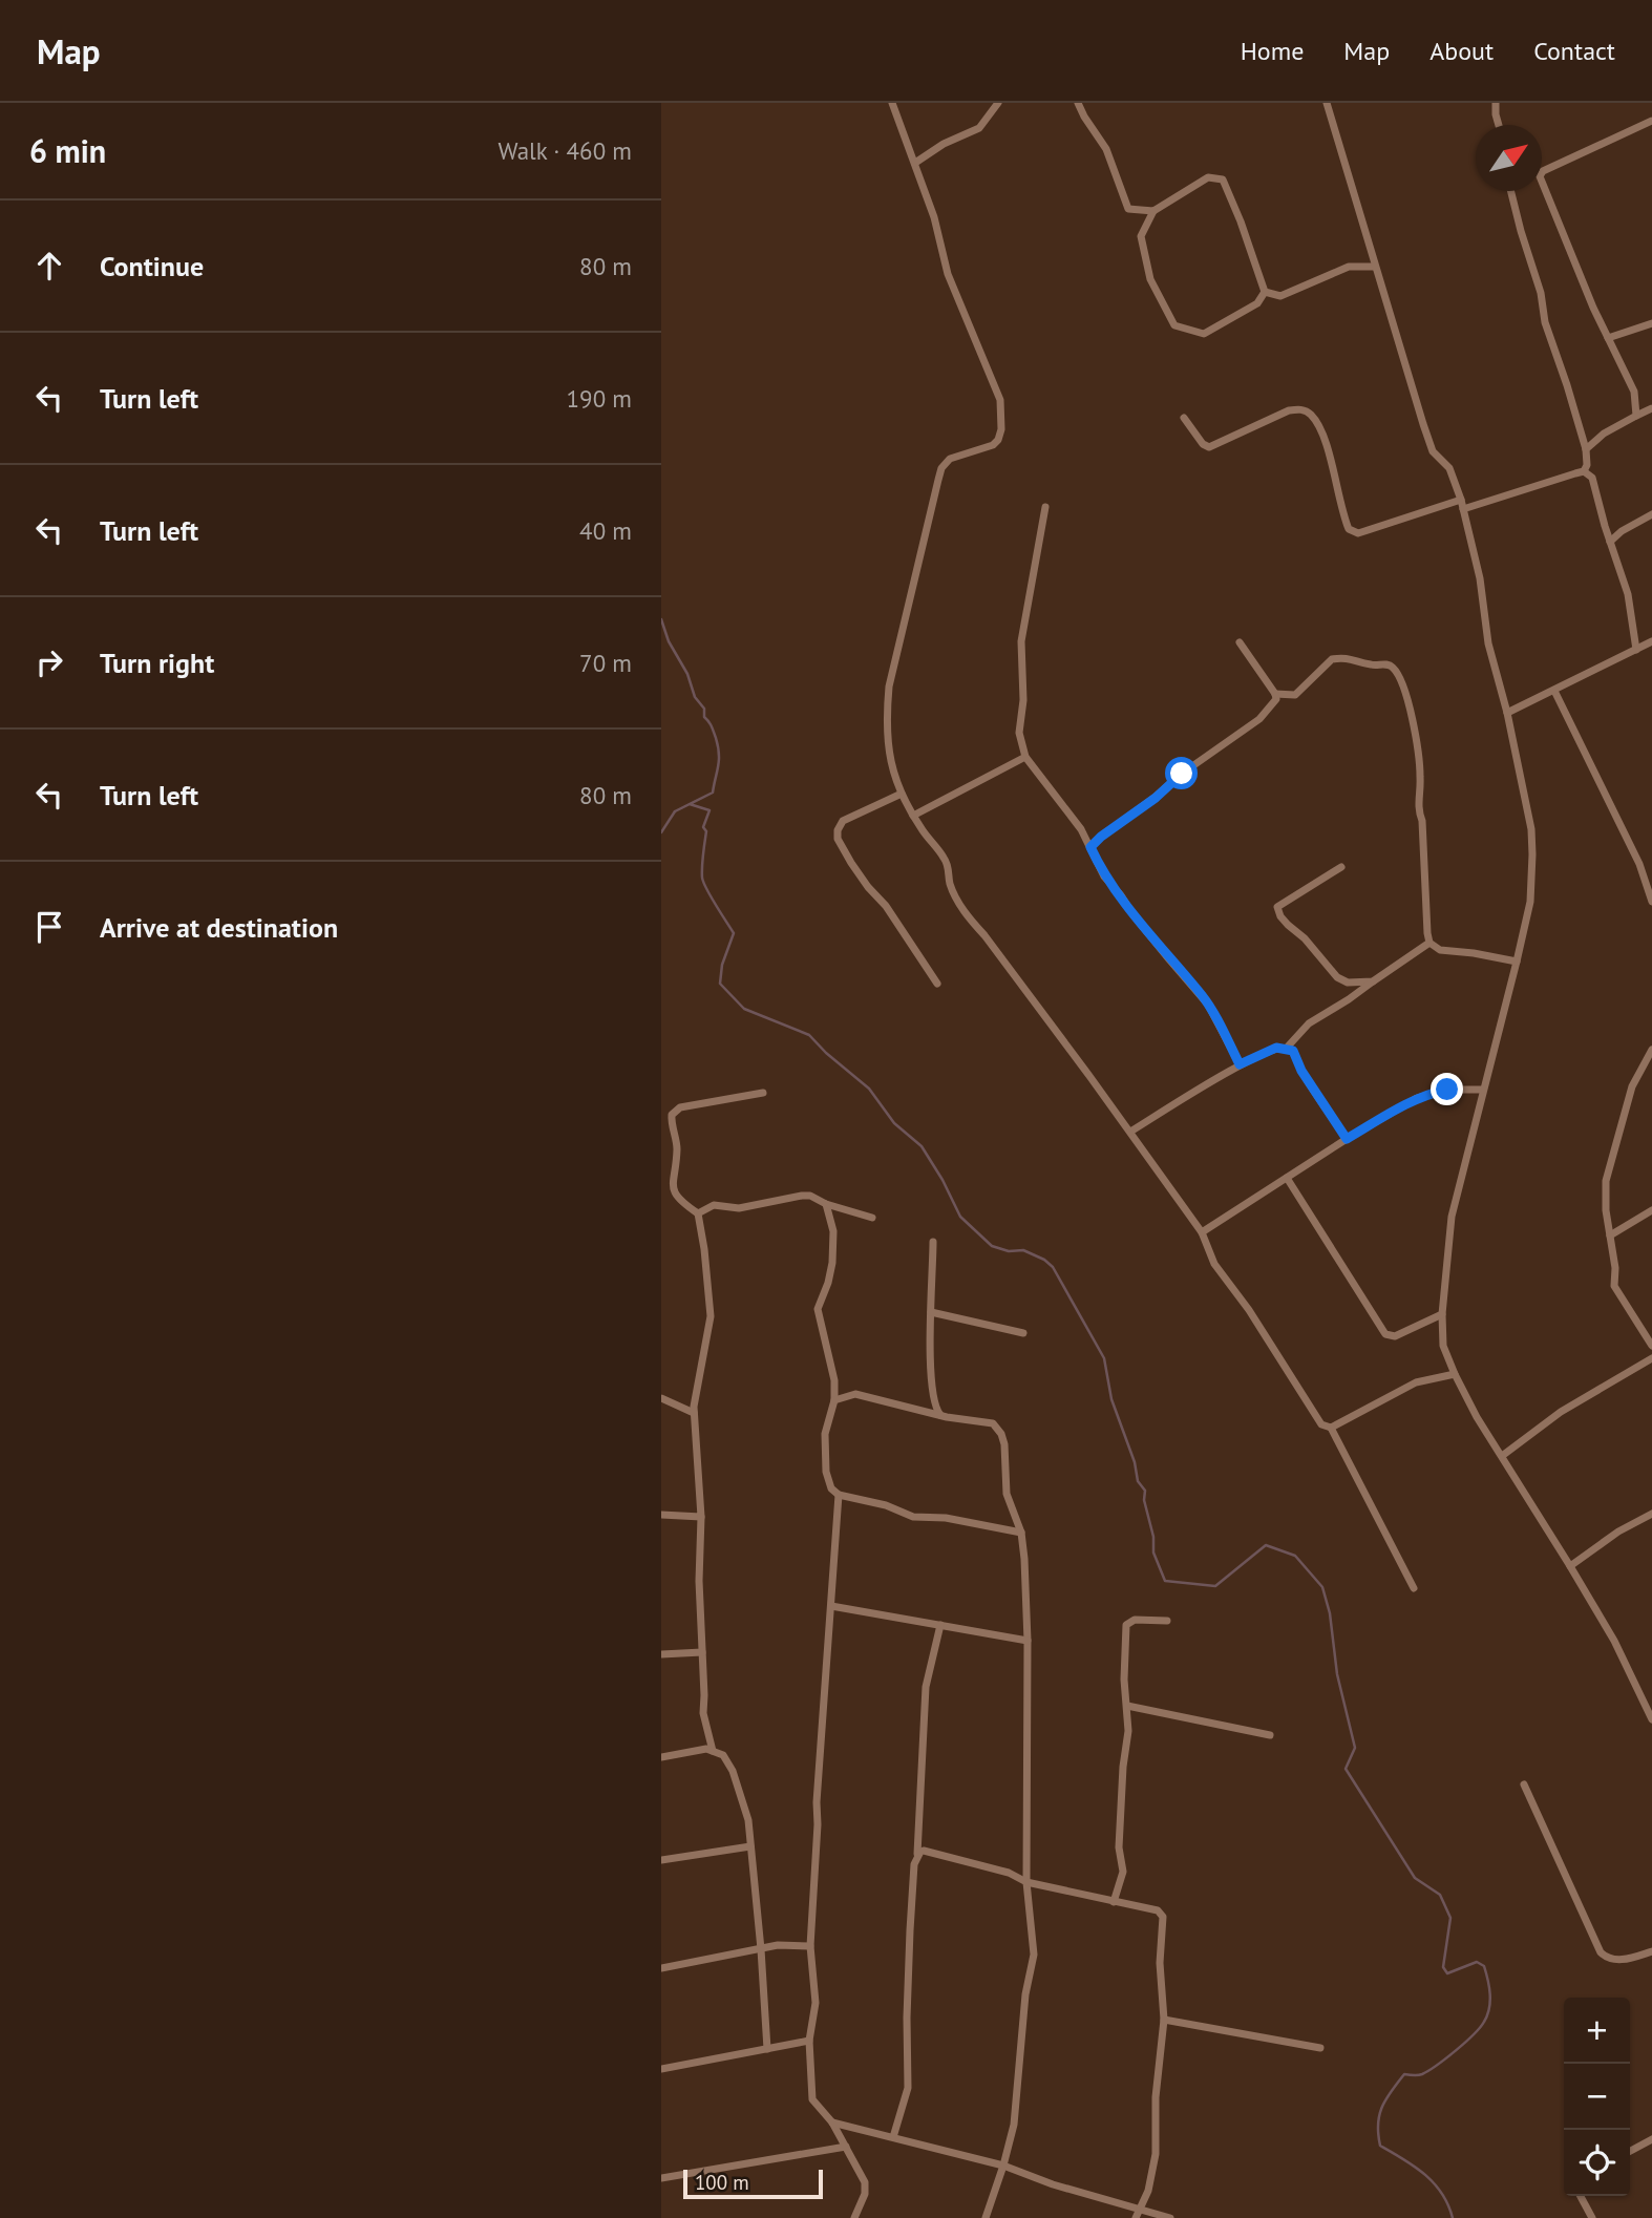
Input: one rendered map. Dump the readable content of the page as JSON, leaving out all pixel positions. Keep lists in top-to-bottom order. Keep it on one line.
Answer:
{"scale_bar":"100 m","north":"top right","page":{"header":"Map","nav":["Home","Map","About","Contact"],"heading":["6 min","Walk · 460 m"],"list":[["Continue","80 m"],["Turn left","190 m"],["Turn left","40 m"],["Turn right","70 m"],["Turn left","80 m"],"Arrive at destination"],"map_buttons":["+","−"],"scale":"100 m"}}
